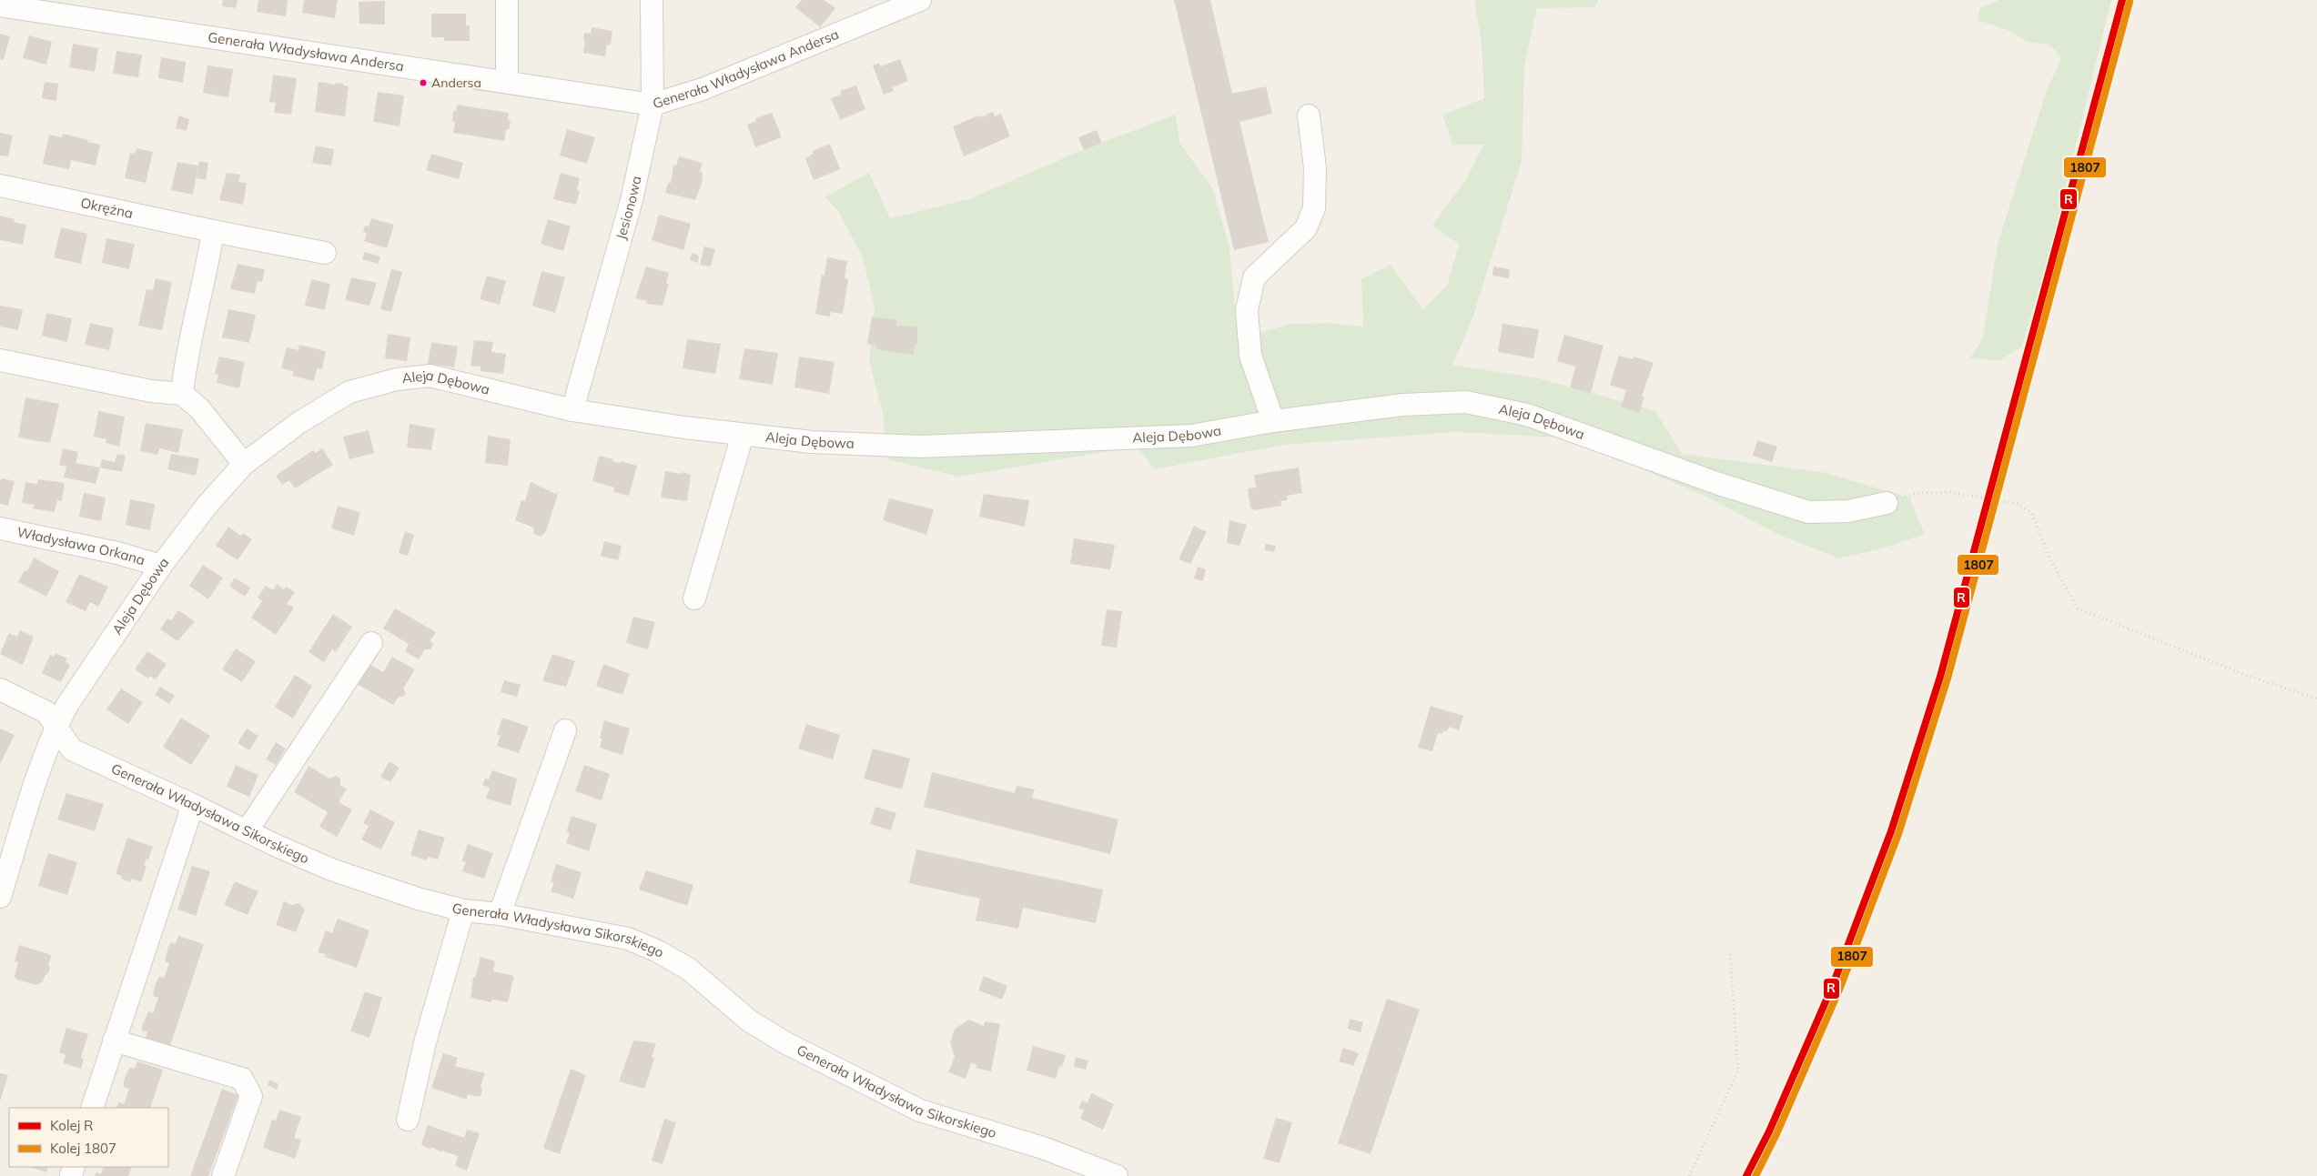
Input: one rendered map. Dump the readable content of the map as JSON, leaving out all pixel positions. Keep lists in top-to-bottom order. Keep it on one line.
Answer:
{"streets":{"street":["Generała Władysława Andersa","Okrężna","Jesionowa","Aleja Dębowa","Władysława Orkana","Generała Władysława Sikorskiego"]},"crossings":[["Generała Władysława Andersa","Jesionowa"],["Jesionowa","Aleja Dębowa"],["Aleja Dębowa","Władysława Orkana"],["Aleja Dębowa","Generała Władysława Sikorskiego"]],"places":["Andersa"],"lines":["rail line R","rail line 1807"],"legend":["Kolej R","Kolej 1807"]}
